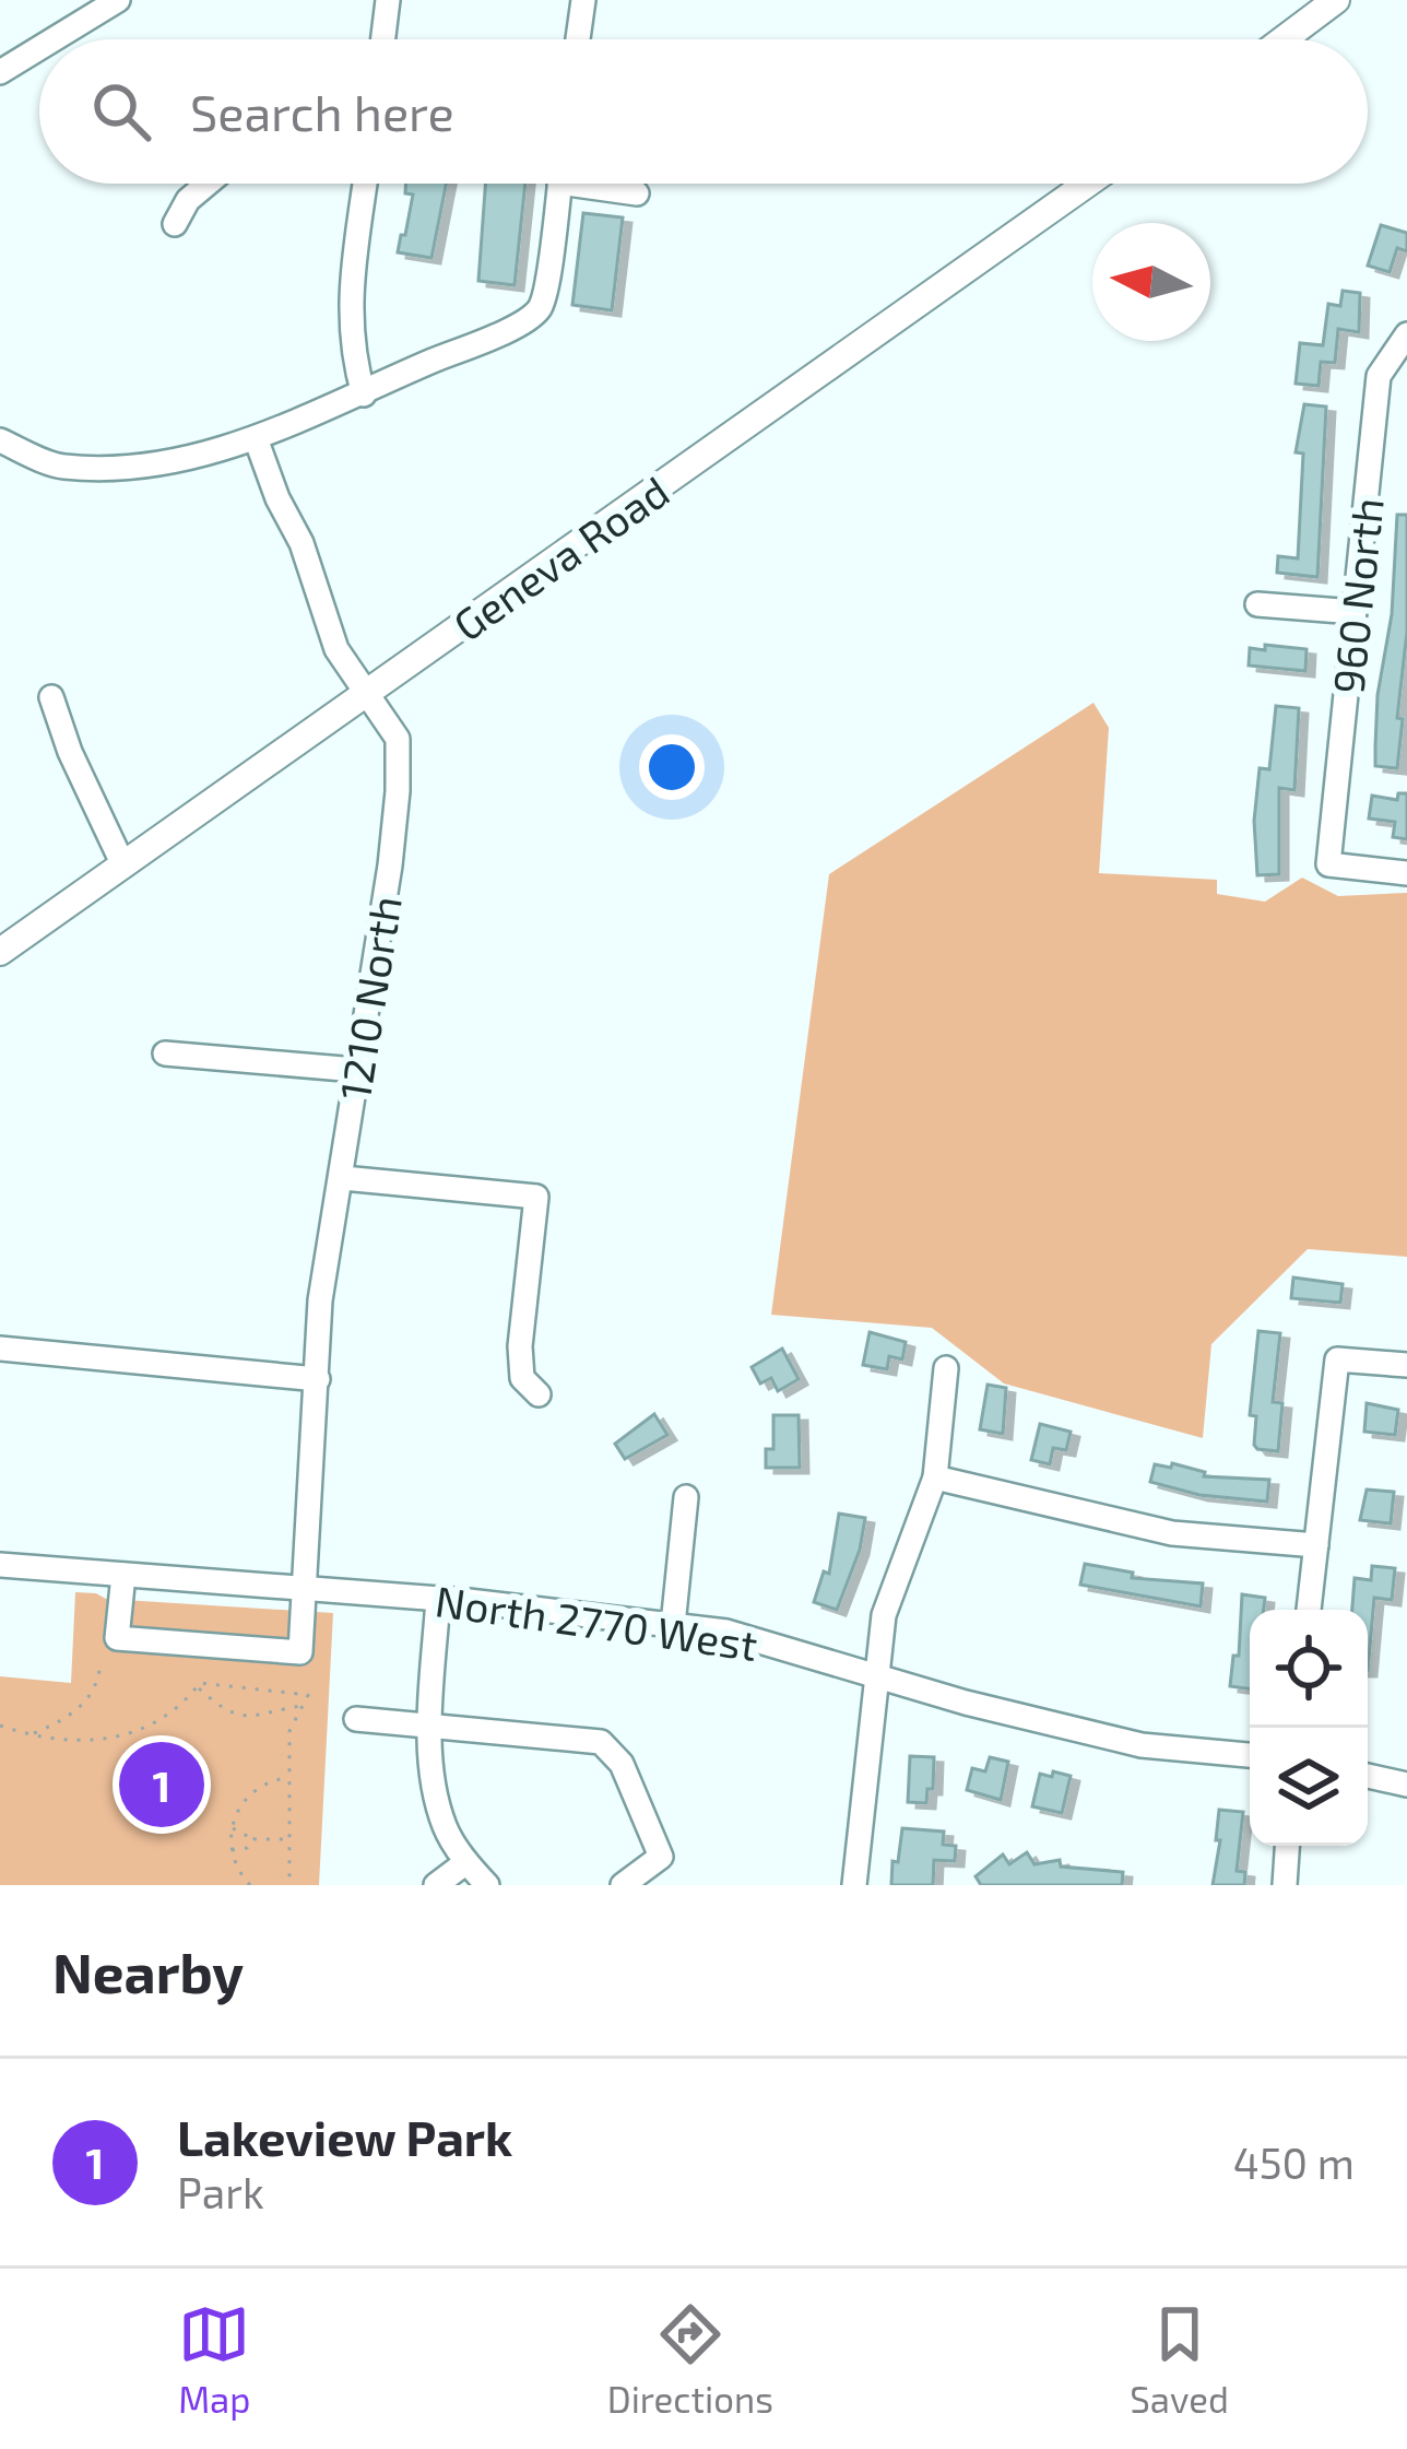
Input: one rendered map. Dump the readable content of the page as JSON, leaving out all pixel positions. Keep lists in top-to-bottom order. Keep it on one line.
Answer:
{"streets":{"main road":["Geneva Road"],"street":["960 North","1210 North","North 2770 West"]},"crossings":[["Geneva Road","1210 North"],["1210 North","North 2770 West"]],"north":"left","page":{"search":"Search here","pins":"1","heading":"Nearby","list":[{"mark":"1","name":"Lakeview Park","note":"Park","value":"450 m"}],"nav":["Map","Directions","Saved"]}}
